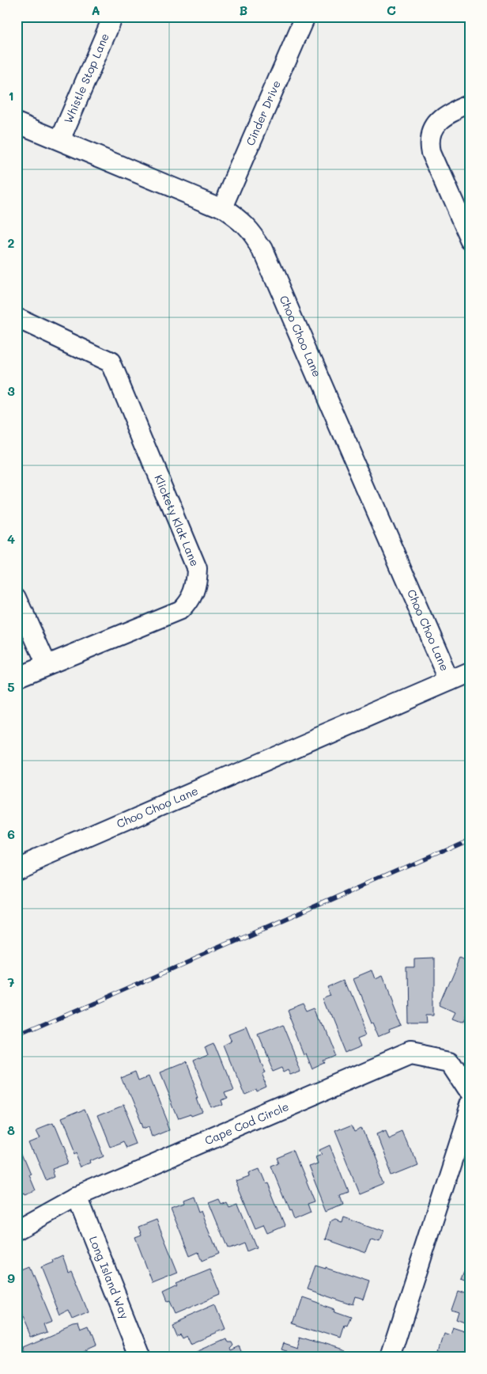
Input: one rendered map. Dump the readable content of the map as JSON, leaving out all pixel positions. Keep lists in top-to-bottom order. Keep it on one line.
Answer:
{"streets":{"street":["Whistle Stop Lane","Cinder Drive","Choo Choo Lane","Klickety Klak Lane","Cape Cod Circle","Long Island Way"]},"crossings":[["Whistle Stop Lane","Choo Choo Lane"],["Cinder Drive","Choo Choo Lane"],["Cape Cod Circle","Long Island Way"]],"grid":{"columns":["A","B","C"],"rows":["1","2","3","4","5","6","7","8","9"]}}
